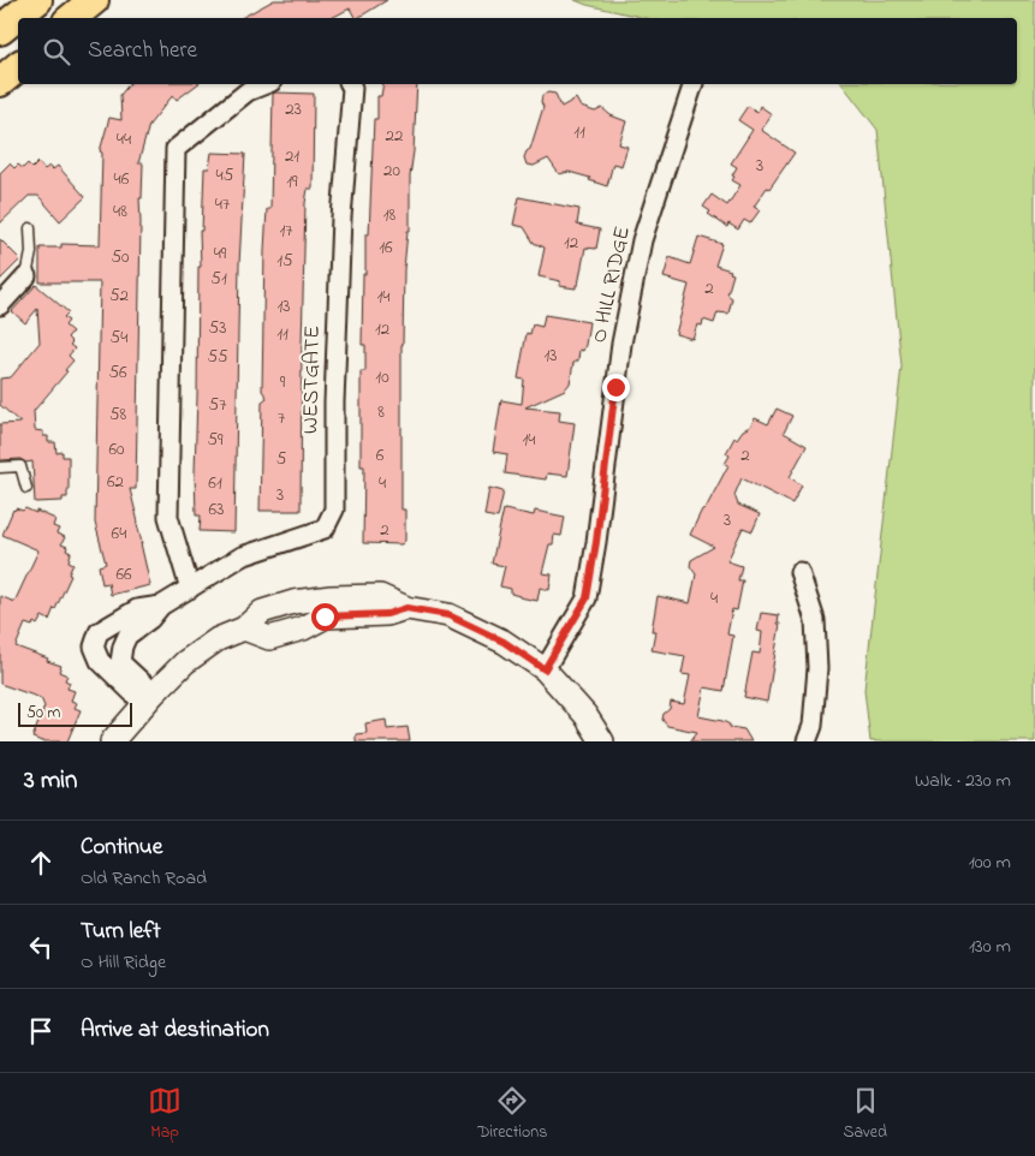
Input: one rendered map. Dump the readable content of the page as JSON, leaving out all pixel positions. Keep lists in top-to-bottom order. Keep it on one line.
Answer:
{"streets":{"street":["O HILL RIDGE","WESTGATE"]},"house_numbers":["23","11","22","44","21","3","20","45","46","19","47","48","18","17","12","16","49","50","15","51","2","52","14","13","53","12","11","54","13","55","56","10","9","57","8","58","7","59","14","60","6","2","5","62","61","4","3","63","3","2","64","66","4"],"scale_bar":"50 m","page":{"search":"Search here","scale":"50 m","heading":["3 min","Walk · 230 m"],"list":[["Continue","Old Ranch Road","100 m"],["Turn left","O Hill Ridge","130 m"],"Arrive at destination"],"nav":["Map","Directions","Saved"]}}
